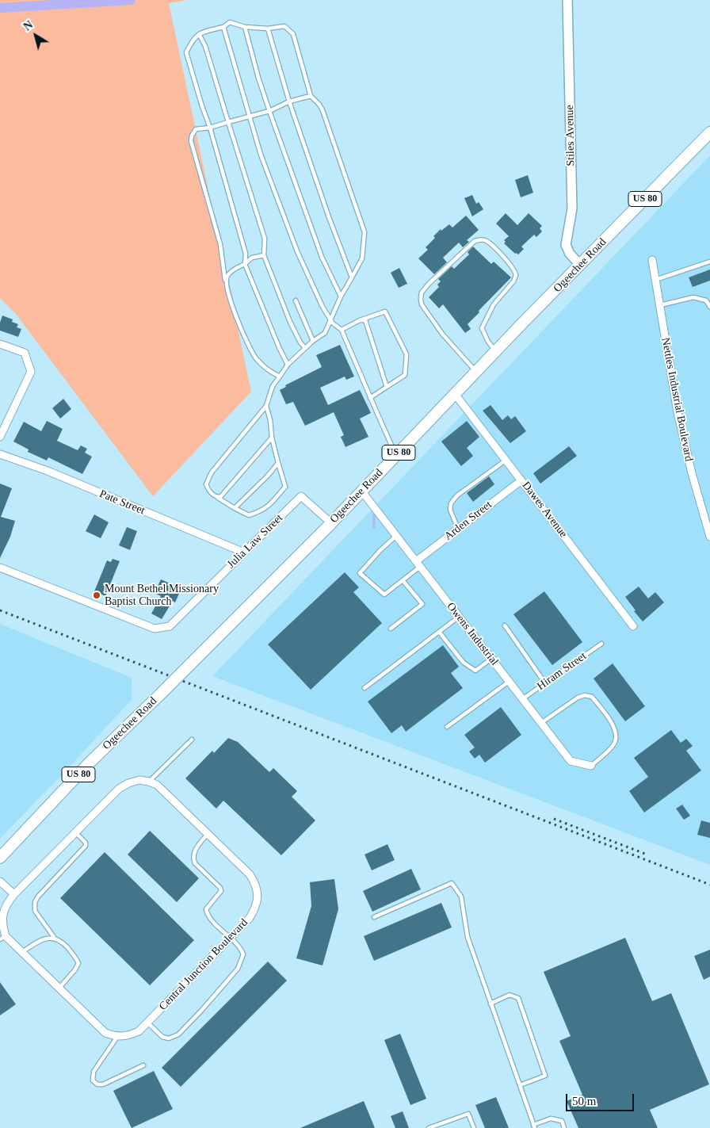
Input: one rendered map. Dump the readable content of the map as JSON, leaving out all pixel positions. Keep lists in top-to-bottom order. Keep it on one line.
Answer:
{"streets":{"main road":["US 80","Ogeechee Road"],"street":["Stiles Avenue","Nettles Industrial Boulevard","Pate Street","Dawes Avenue","Arden Street","Julia Law Street","Owens Industrial","Central Junction Boulevard"],"lane":["Hiram Street"]},"crossings":[["Stiles Avenue","Ogeechee Road"],["Ogeechee Road","Dawes Avenue"],["Ogeechee Road","Julia Law Street"],["Ogeechee Road","Owens Industrial"],["Pate Street","Julia Law Street"],["Dawes Avenue","Arden Street"],["Arden Street","Owens Industrial"],["Owens Industrial","Hiram Street"]],"places":["Mount Bethel Missionary Baptist Church"],"scale_bar":"50 m","north":"top left"}
